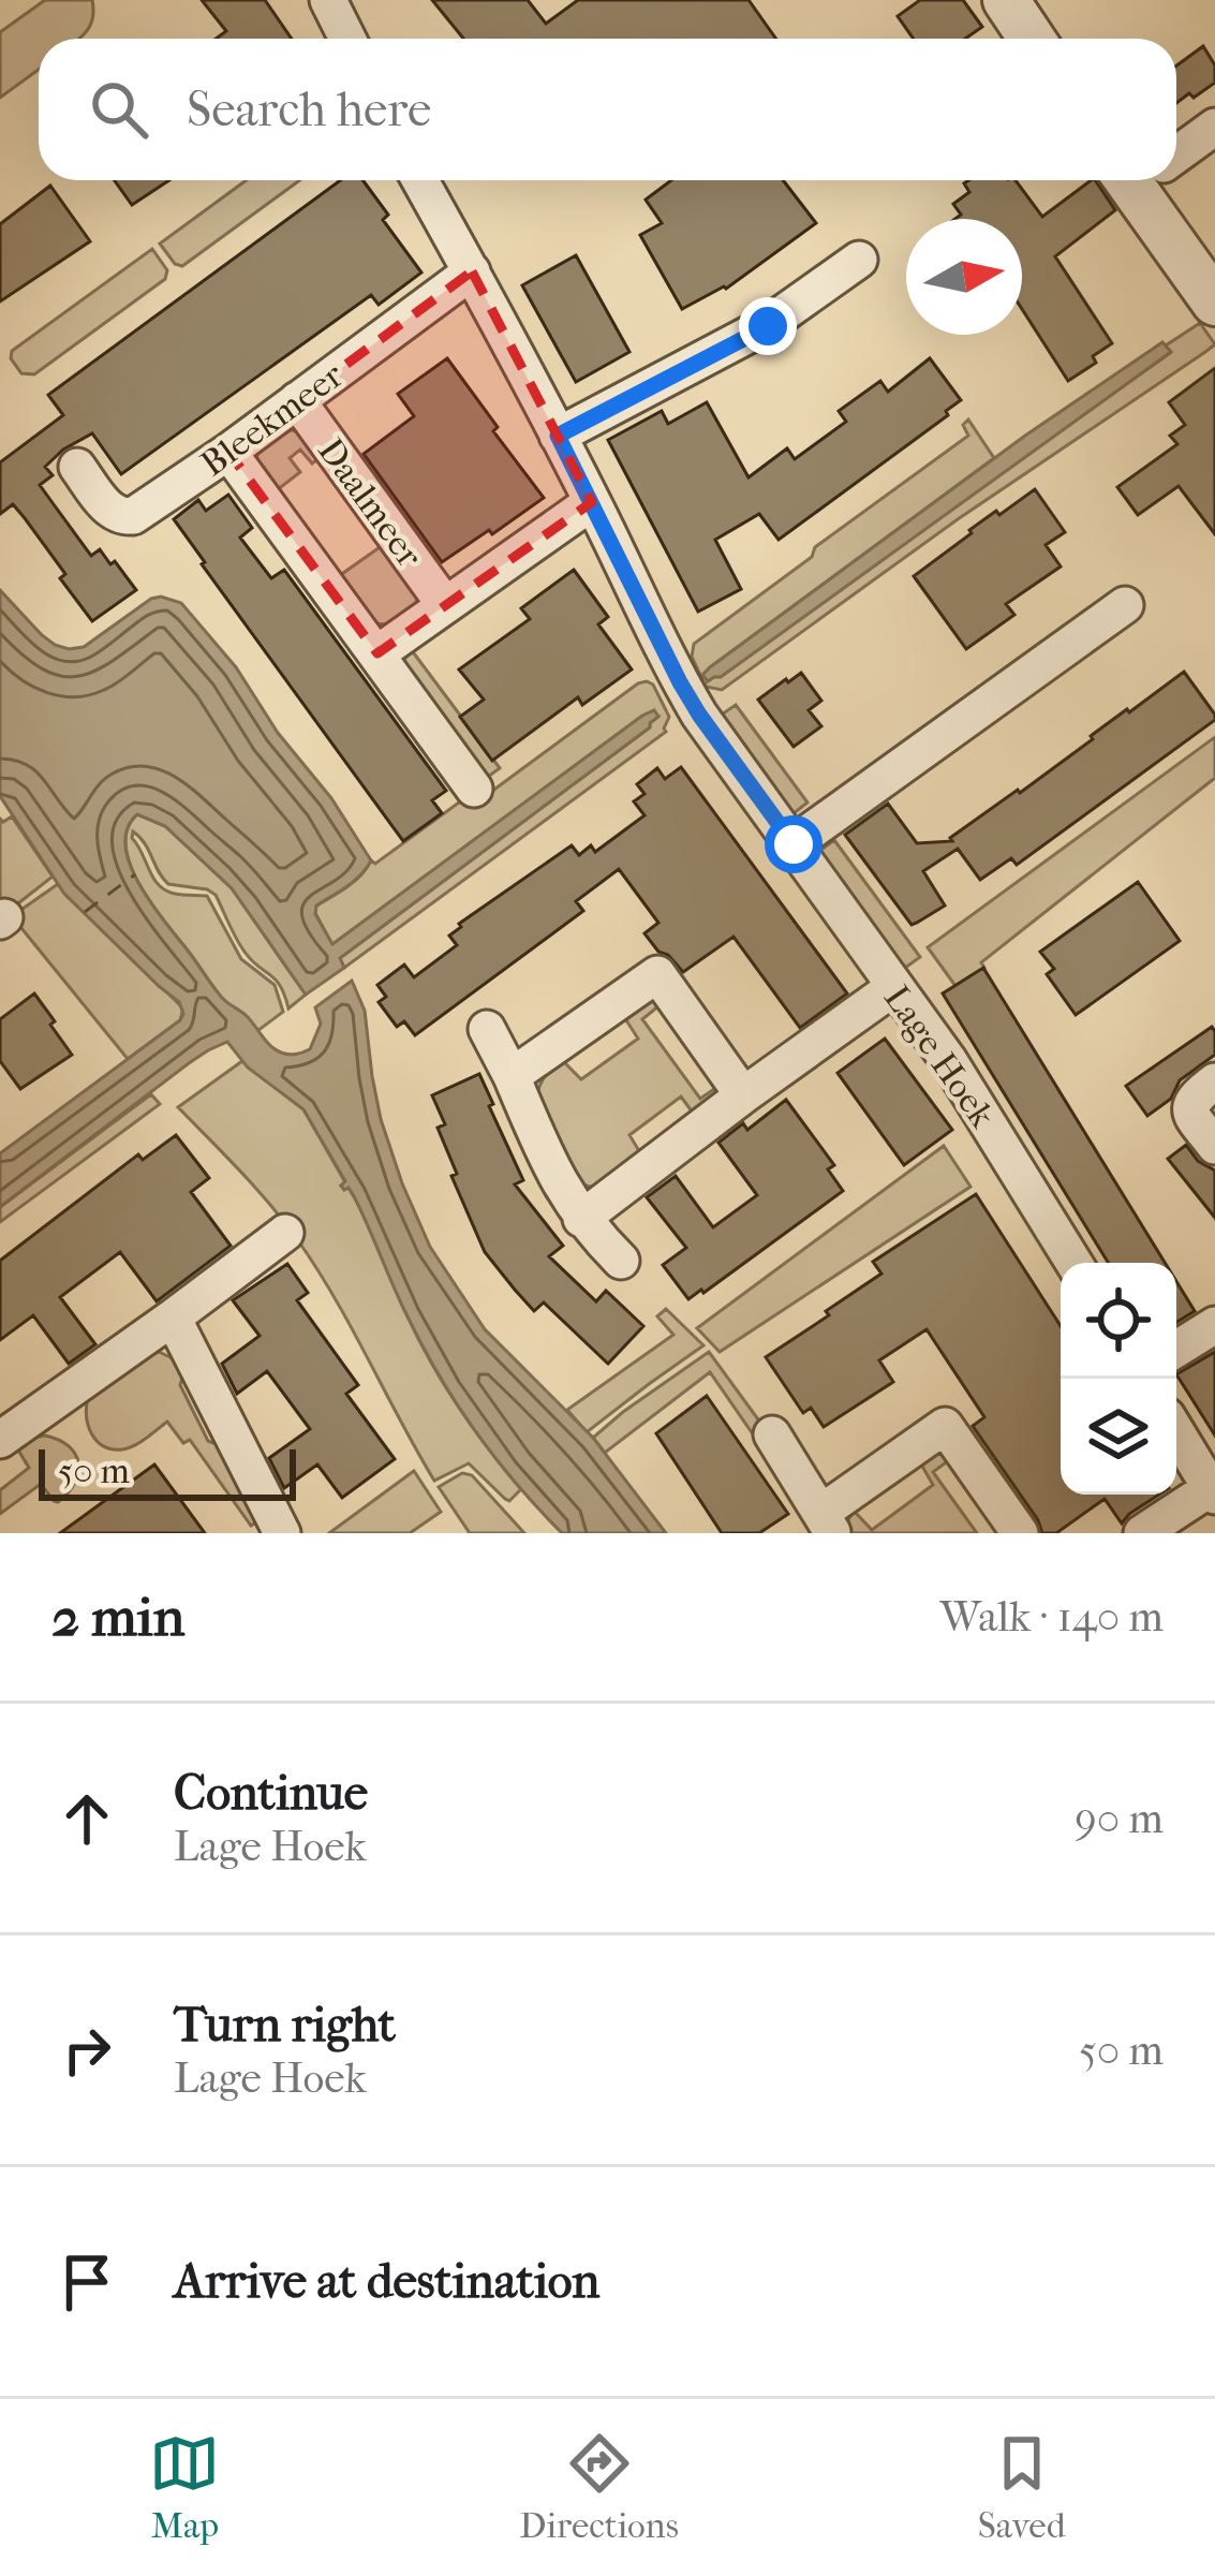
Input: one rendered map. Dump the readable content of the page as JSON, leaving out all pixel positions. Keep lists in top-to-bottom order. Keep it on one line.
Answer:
{"streets":{"street":["Bleekmeer","Daalmeer","Lage Hoek"]},"crossings":[["Bleekmeer","Daalmeer"],["Bleekmeer","Lage Hoek"],["Daalmeer","Lage Hoek"]],"scale_bar":"50 m","north":"right","page":{"search":"Search here","scale":"50 m","heading":["2 min","Walk · 140 m"],"list":[["Continue","Lage Hoek","90 m"],["Turn right","Lage Hoek","50 m"],"Arrive at destination"],"nav":["Map","Directions","Saved"]}}
